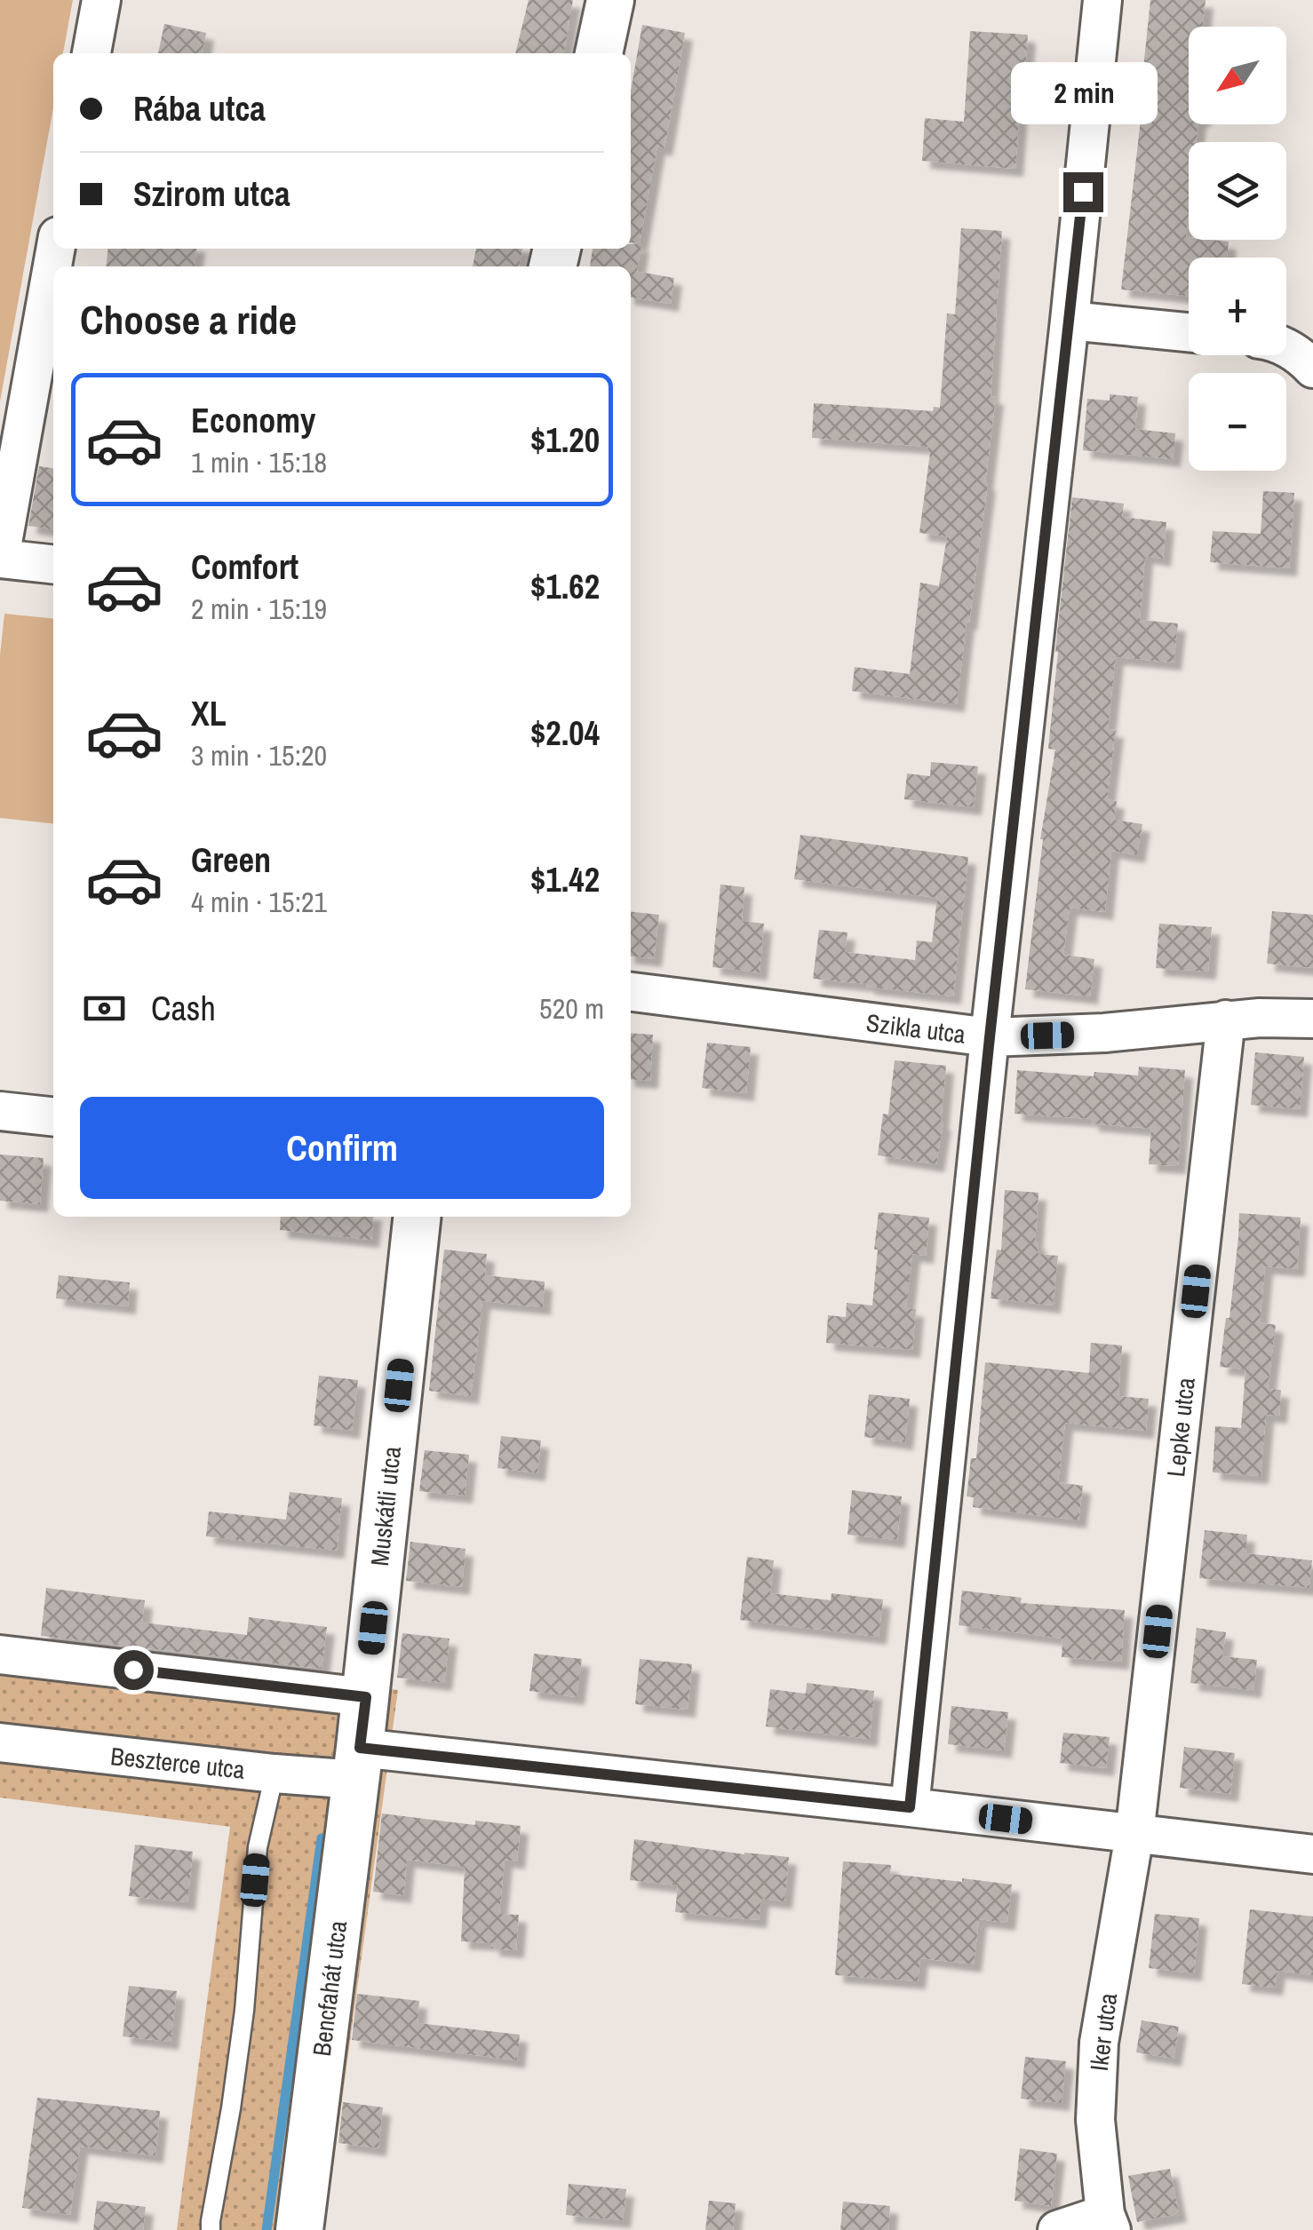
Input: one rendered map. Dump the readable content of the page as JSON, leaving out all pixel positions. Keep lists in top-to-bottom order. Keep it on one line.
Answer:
{"streets":{"street":["Szikla utca","Lepke utca","Muskátli utca","Beszterce utca","Bencfahát utca","Iker utca"]},"crossings":[["Szikla utca","Lepke utca"],["Lepke utca","Beszterce utca"],["Lepke utca","Iker utca"],["Muskátli utca","Beszterce utca"],["Muskátli utca","Bencfahát utca"],["Beszterce utca","Bencfahát utca"],["Beszterce utca","Iker utca"]],"north":"bottom left","page":{"map_buttons":["+","−"],"banner":["Rába utca","Szirom utca"],"bubble":"2 min","heading":"Choose a ride","list":[{"name":"Economy","note":"1 min · 15:18","value":"$1.20"},{"name":"Comfort","note":"2 min · 15:19","value":"$1.62"},{"name":"XL","note":"3 min · 15:20","value":"$2.04"},{"name":"Green","note":"4 min · 15:21","value":"$1.42"}],"pay":["Cash","520 m"],"buttons":"Confirm"}}
